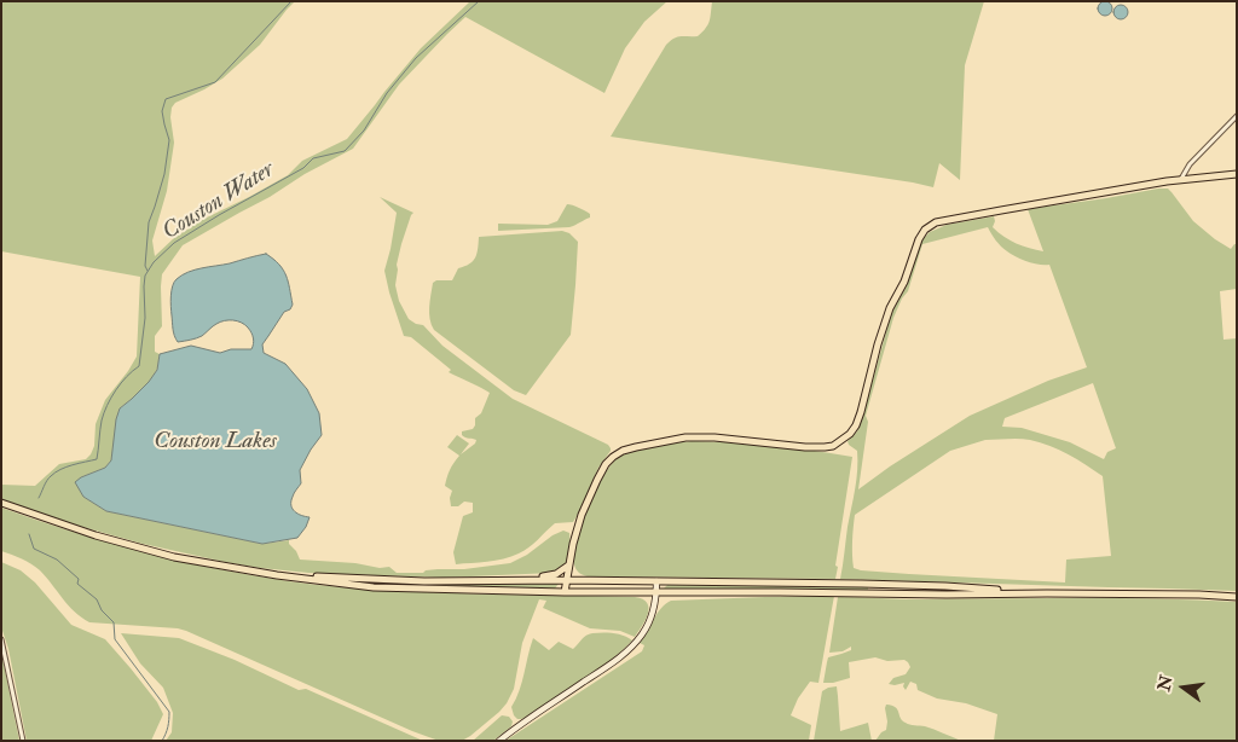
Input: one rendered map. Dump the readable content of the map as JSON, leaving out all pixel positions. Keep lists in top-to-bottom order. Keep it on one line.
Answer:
{"water":["Couston Water","Couston Lakes"],"north":"left"}
